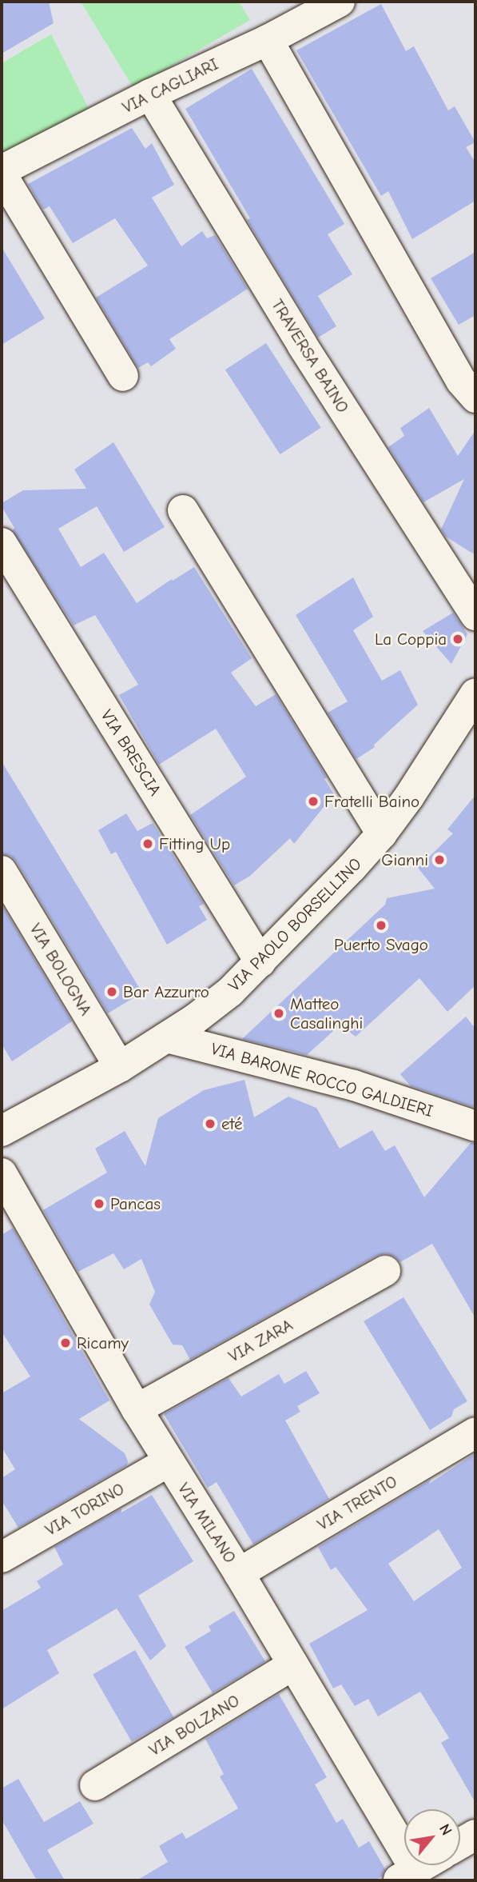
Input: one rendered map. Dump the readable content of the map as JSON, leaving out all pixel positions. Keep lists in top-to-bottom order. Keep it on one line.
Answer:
{"streets":{"street":["VIA CAGLIARI","TRAVERSA BAINO","VIA BRESCIA","VIA PAOLO BORSELLINO","VIA BOLOGNA","VIA BARONE ROCCO GALDIERI","VIA ZARA","VIA TRENTO","VIA TORINO","VIA MILANO","VIA BOLZANO"]},"crossings":[["VIA CAGLIARI","TRAVERSA BAINO"],["VIA BRESCIA","VIA PAOLO BORSELLINO"],["VIA PAOLO BORSELLINO","VIA BOLOGNA"],["VIA PAOLO BORSELLINO","VIA BARONE ROCCO GALDIERI"],["VIA ZARA","VIA MILANO"],["VIA TRENTO","VIA MILANO"],["VIA TORINO","VIA MILANO"],["VIA MILANO","VIA BOLZANO"]],"places":["La Coppia","Fratelli Baino","Fitting Up","Gianni","Puerto Svago","Bar Azzurro","Matteo Casalinghi","eté","Pancas","Ricamy"],"north":"top right"}
